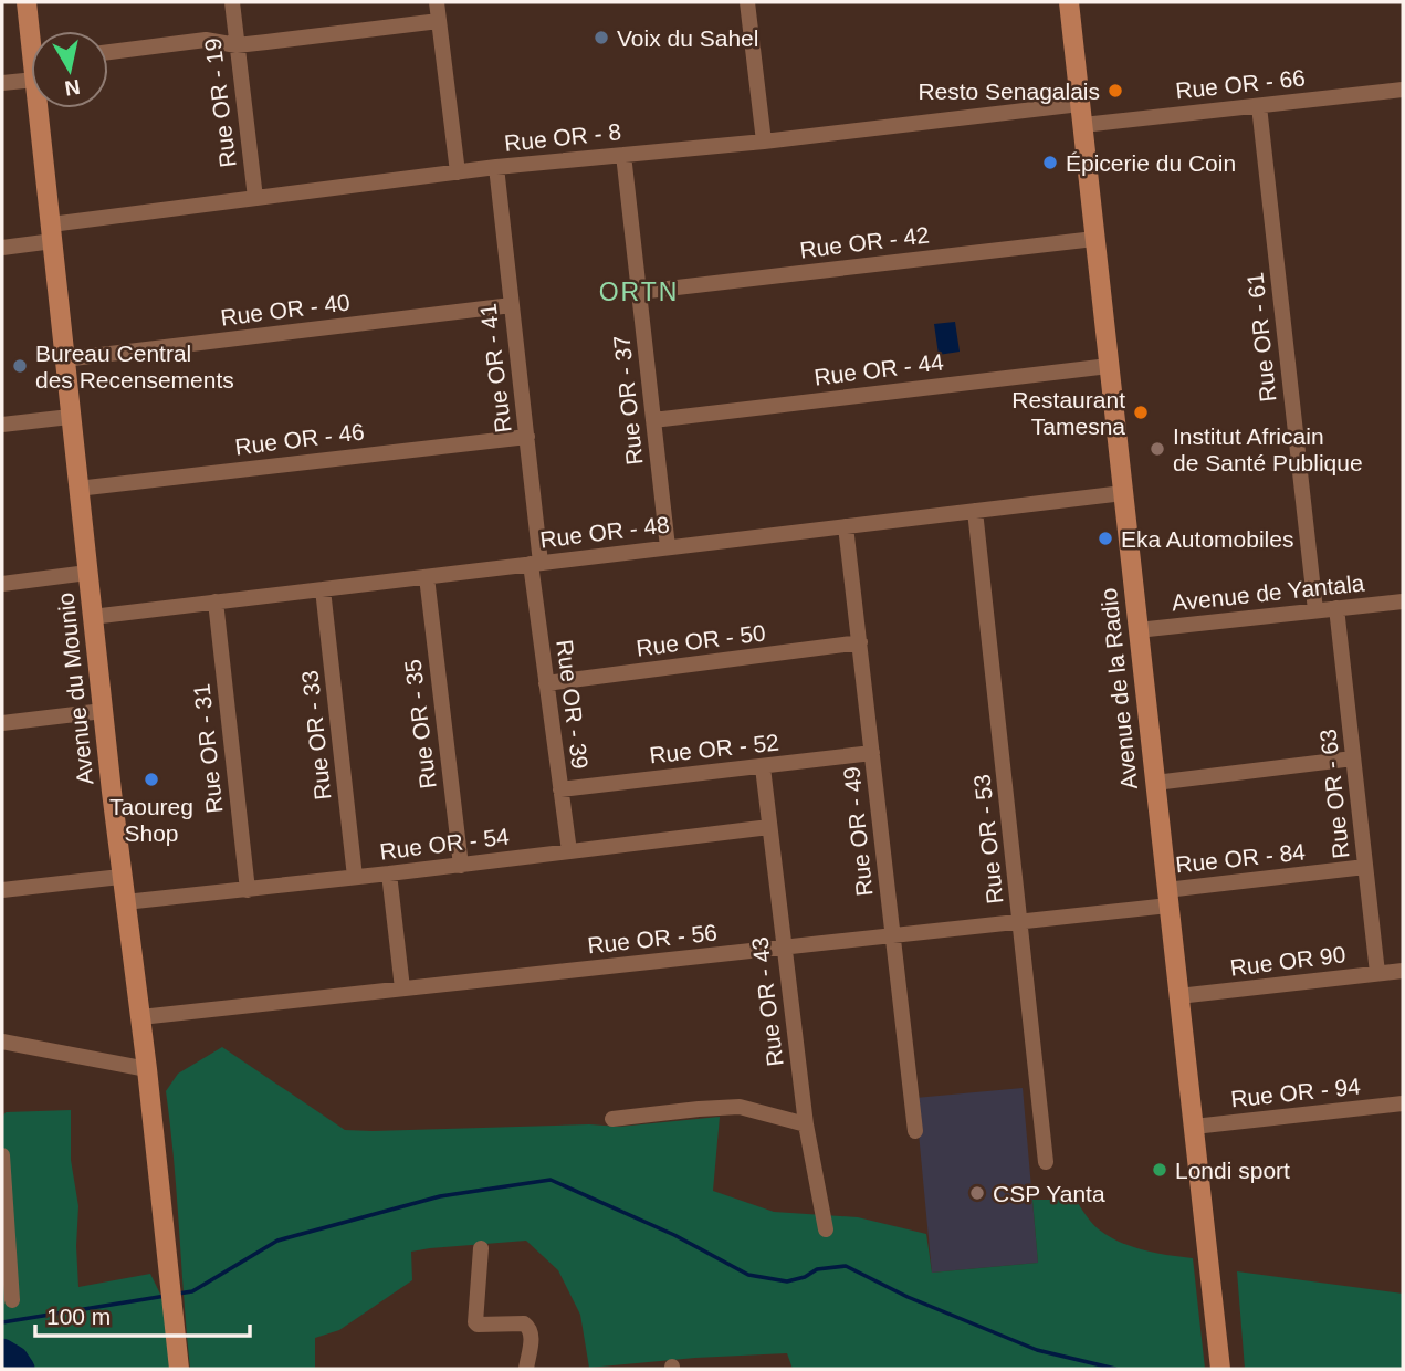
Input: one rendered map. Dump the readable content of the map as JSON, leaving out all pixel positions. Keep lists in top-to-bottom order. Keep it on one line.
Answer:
{"streets":{"street":["Rue OR - 66","Rue OR - 19","Rue OR - 8","Rue OR - 42","Rue OR - 40","Rue OR - 61","Rue OR - 41","Rue OR - 44","Rue OR - 37","Rue OR - 46","Rue OR - 48","Avenue de Yantala","Rue OR - 50","Avenue du Mounio","Avenue de la Radio","Rue OR - 39","Rue OR - 35","Rue OR - 33","Rue OR - 31","Rue OR - 52","Rue OR - 63","Rue OR - 49","Rue OR - 53","Rue OR - 54","Rue OR - 84","Rue OR - 56","Rue OR 90","Rue OR - 43","Rue OR - 94"]},"crossings":[["Rue OR - 66","Rue OR - 61"],["Rue OR - 66","Avenue de la Radio"],["Rue OR - 19","Rue OR - 8"],["Rue OR - 8","Rue OR - 41"],["Rue OR - 8","Rue OR - 37"],["Rue OR - 8","Avenue du Mounio"],["Rue OR - 8","Avenue de la Radio"],["Rue OR - 42","Rue OR - 37"],["Rue OR - 42","Avenue de la Radio"],["Rue OR - 40","Rue OR - 41"],["Rue OR - 40","Avenue du Mounio"],["Rue OR - 61","Avenue de Yantala"],["Rue OR - 41","Rue OR - 46"],["Rue OR - 41","Rue OR - 48"],["Rue OR - 41","Rue OR - 39"],["Rue OR - 44","Rue OR - 37"],["Rue OR - 44","Avenue de la Radio"],["Rue OR - 37","Rue OR - 48"],["Rue OR - 46","Avenue du Mounio"],["Rue OR - 48","Avenue du Mounio"],["Rue OR - 48","Avenue de la Radio"],["Rue OR - 48","Rue OR - 39"],["Rue OR - 48","Rue OR - 35"],["Rue OR - 48","Rue OR - 33"],["Rue OR - 48","Rue OR - 31"],["Rue OR - 48","Rue OR - 49"],["Rue OR - 48","Rue OR - 53"],["Avenue de Yantala","Avenue de la Radio"],["Avenue de Yantala","Rue OR - 63"],["Rue OR - 50","Rue OR - 39"],["Rue OR - 50","Rue OR - 49"],["Avenue du Mounio","Rue OR - 54"],["Avenue du Mounio","Rue OR - 56"],["Avenue de la Radio","Rue OR - 84"],["Avenue de la Radio","Rue OR - 56"],["Avenue de la Radio","Rue OR 90"],["Avenue de la Radio","Rue OR - 94"],["Rue OR - 39","Rue OR - 52"],["Rue OR - 39","Rue OR - 54"],["Rue OR - 35","Rue OR - 54"],["Rue OR - 33","Rue OR - 54"],["Rue OR - 31","Rue OR - 54"],["Rue OR - 52","Rue OR - 49"],["Rue OR - 52","Rue OR - 43"],["Rue OR - 63","Rue OR - 84"],["Rue OR - 63","Rue OR 90"],["Rue OR - 49","Rue OR - 56"],["Rue OR - 53","Rue OR - 56"],["Rue OR - 54","Rue OR - 43"],["Rue OR - 84","Rue OR - 56"],["Rue OR - 56","Rue OR - 43"]],"districts":["ORTN"],"places":["Voix du Sahel","Resto Senagalais","Épicerie du Coin","Bureau Central des Recensements","Restaurant Tamesna","Institut Africain de Santé Publique","Eka Automobiles","Taoureg Shop","Londi sport","CSP Yanta"],"scale_bar":"100 m","north":"bottom"}
